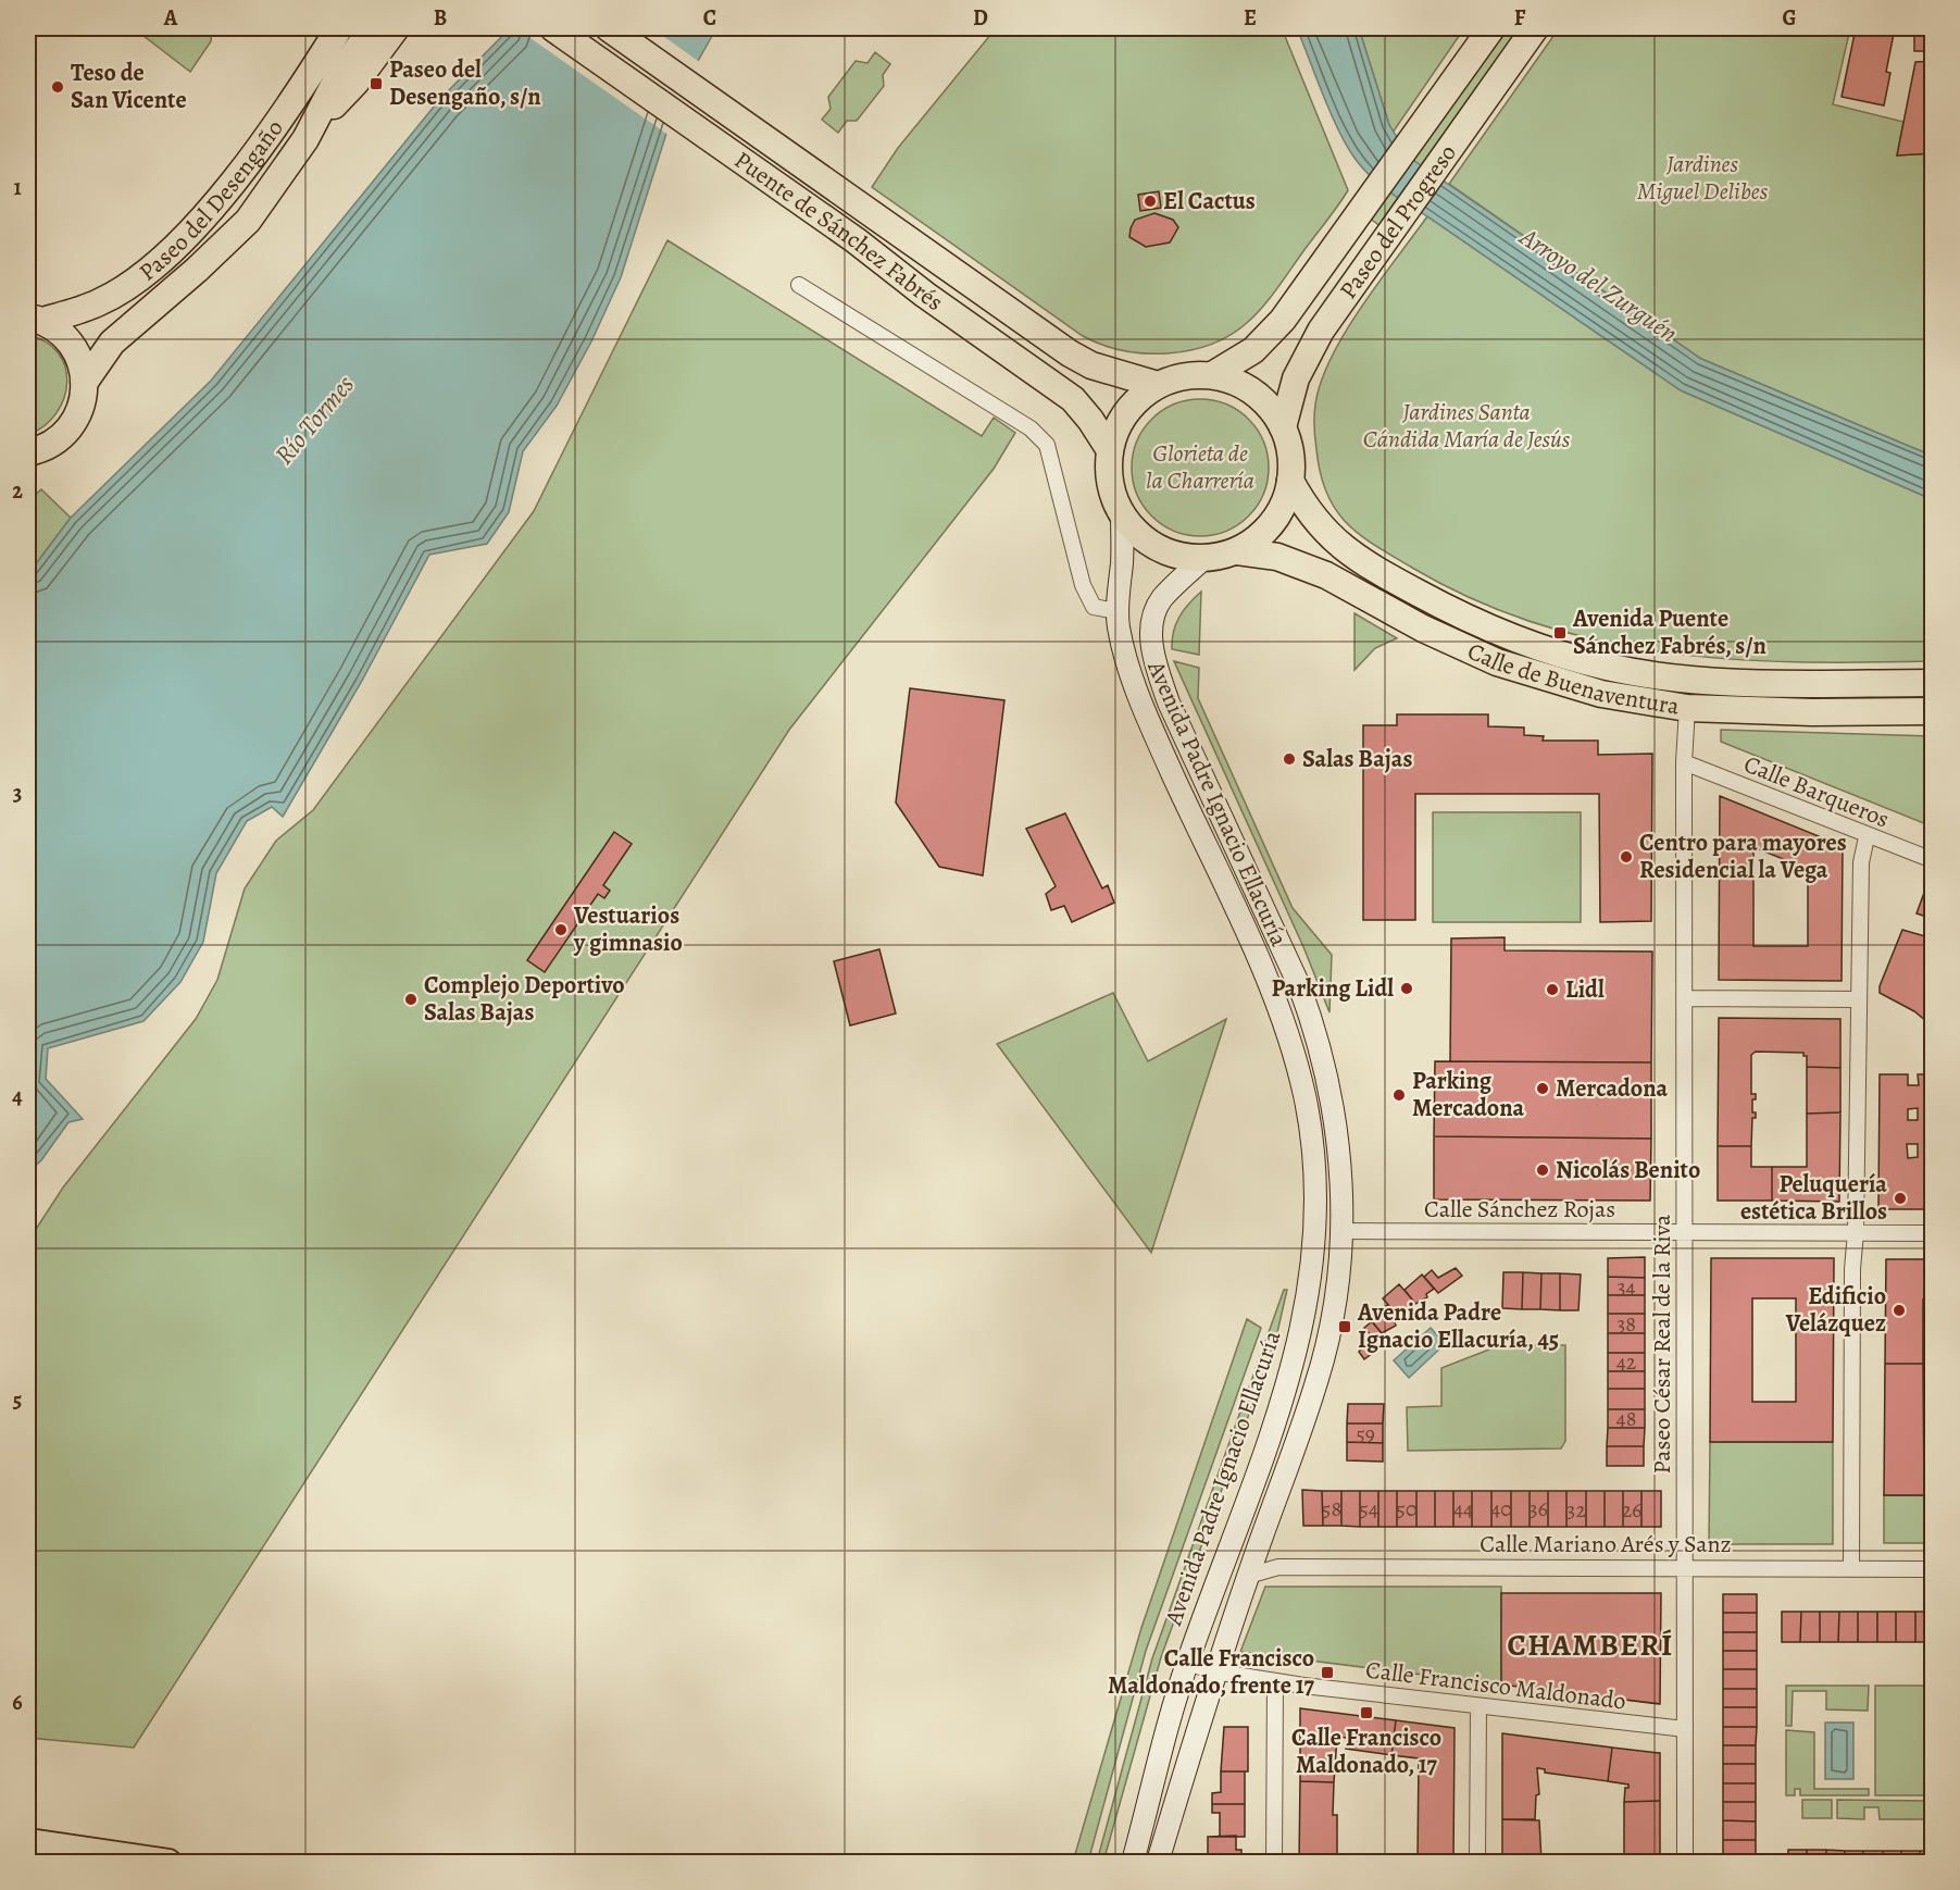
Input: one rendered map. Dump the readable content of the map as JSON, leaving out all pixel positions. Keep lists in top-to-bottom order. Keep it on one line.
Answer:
{"streets":{"highway":["Paseo del Desengaño","Paseo del Progreso","Puente de Sánchez Fabrés","Calle de Buenaventura"],"main road":["Avenida Padre Ignacio Ellacuría"],"street":["Calle Barqueros","Calle Sánchez Rojas","Paseo César Real de la Riva","Calle Mariano Arés y Sanz","Calle Francisco Maldonado"]},"crossings":[["Paseo del Progreso","Puente de Sánchez Fabrés"],["Paseo del Progreso","Calle de Buenaventura"],["Paseo del Progreso","Avenida Padre Ignacio Ellacuría"],["Puente de Sánchez Fabrés","Calle de Buenaventura"],["Puente de Sánchez Fabrés","Avenida Padre Ignacio Ellacuría"],["Calle de Buenaventura","Avenida Padre Ignacio Ellacuría"],["Calle de Buenaventura","Paseo César Real de la Riva"],["Calle Barqueros","Paseo César Real de la Riva"],["Avenida Padre Ignacio Ellacuría","Calle Sánchez Rojas"],["Avenida Padre Ignacio Ellacuría","Calle Mariano Arés y Sanz"],["Avenida Padre Ignacio Ellacuría","Calle Francisco Maldonado"],["Calle Sánchez Rojas","Paseo César Real de la Riva"],["Paseo César Real de la Riva","Calle Mariano Arés y Sanz"],["Paseo César Real de la Riva","Calle Francisco Maldonado"]],"districts":["CHAMBERÍ"],"water":["Arroyo del Zurguén","Río Tormes"],"parks":["Jardines Miguel Delibes","Jardines Santa Cándida María de Jesús","Glorieta de la Charrería"],"places":{"transit":["Paseo del Desengaño, s/n","Avenida Puente Sánchez Fabrés, s/n","Avenida Padre Ignacio Ellacuría, 45","Calle Francisco Maldonado, frente 17","Calle Francisco Maldonado, 17"],"other":["Teso de San Vicente","El Cactus","Salas Bajas","Centro para mayores Residencial la Vega","Vestuarios y gimnasio","Parking Lidl","Lidl","Complejo Deportivo Salas Bajas","Mercadona","Parking Mercadona","Nicolás Benito","Peluquería estética Brillos","Edificio Velázquez"]},"house_numbers":["34","38","42","48","59","58","54","50","44","40","36","32","26"],"grid":{"columns":["A","B","C","D","E","F","G"],"rows":["1","2","3","4","5","6"]}}
